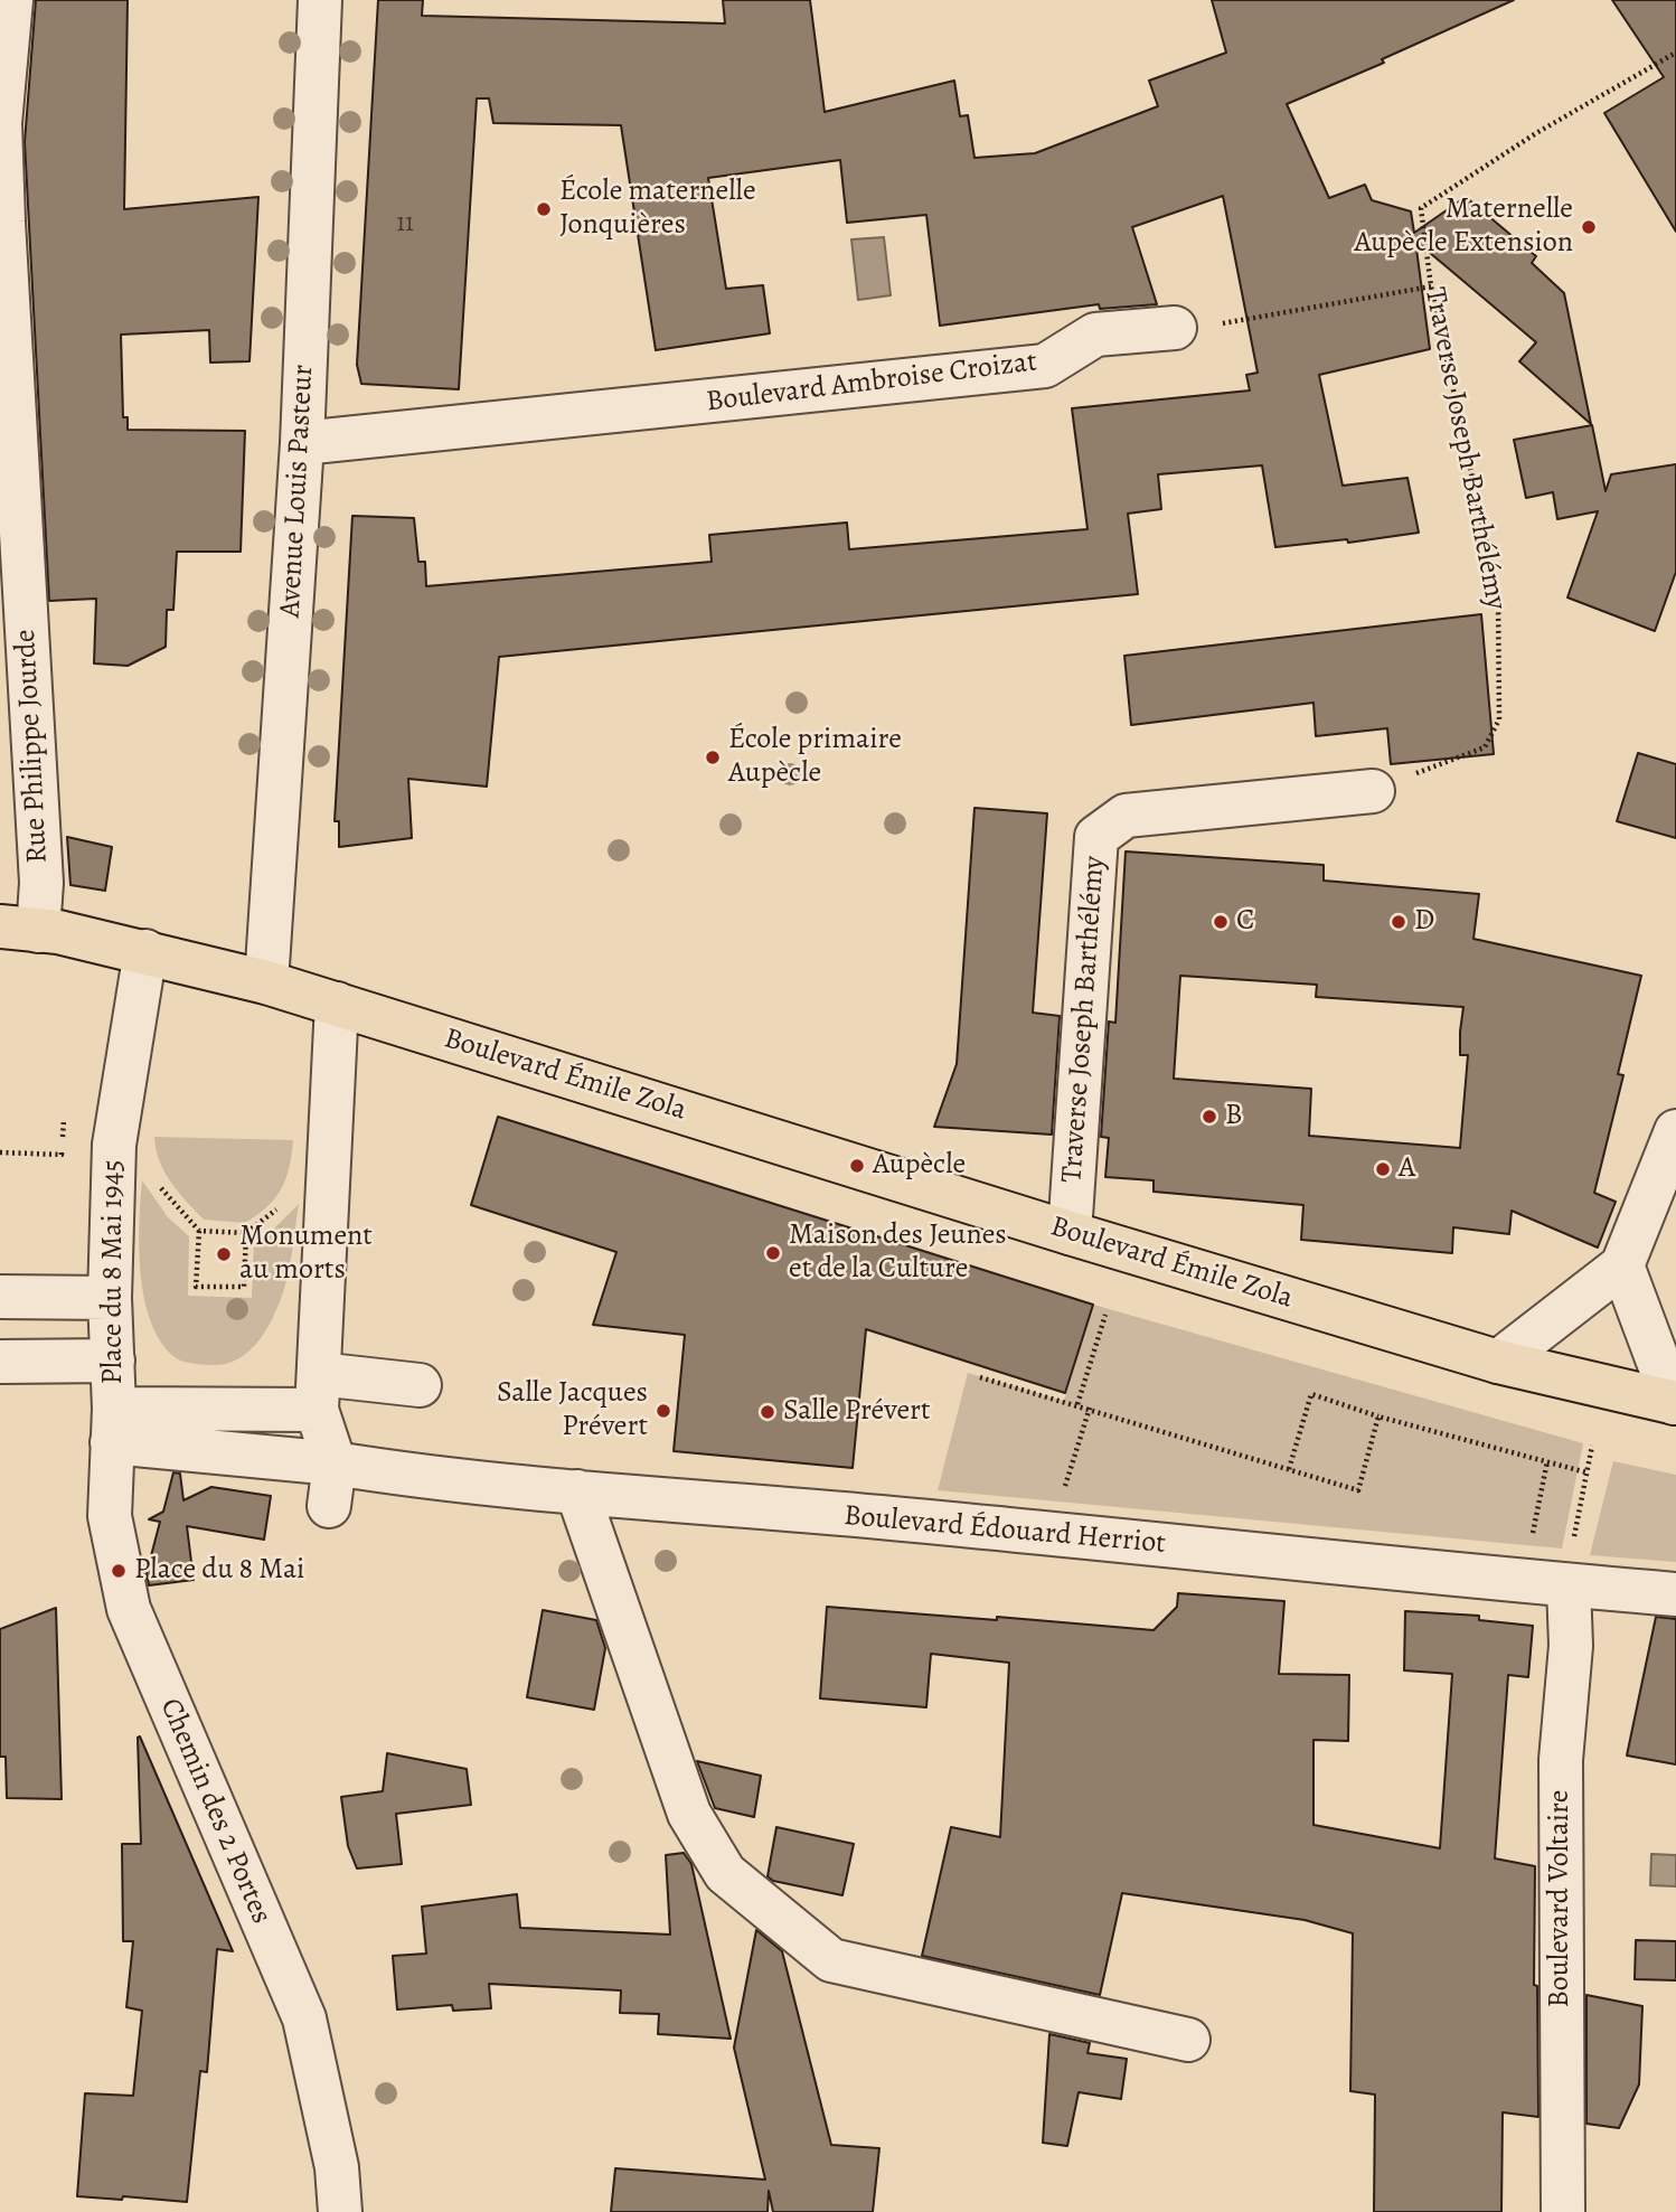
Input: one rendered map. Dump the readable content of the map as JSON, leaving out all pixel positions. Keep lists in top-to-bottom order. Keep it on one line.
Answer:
{"streets":{"main road":["Boulevard Émile Zola"],"street":["Boulevard Ambroise Croizat","Traverse Joseph Barthélémy","Avenue Louis Pasteur","Rue Philippe Jourde","Place du 8 Mai 1945","Boulevard Édouard Herriot","Chemin des 2 Portes","Boulevard Voltaire"]},"crossings":[["Boulevard Ambroise Croizat","Avenue Louis Pasteur"],["Traverse Joseph Barthélémy","Boulevard Émile Zola"],["Avenue Louis Pasteur","Boulevard Émile Zola"],["Rue Philippe Jourde","Boulevard Émile Zola"],["Boulevard Émile Zola","Place du 8 Mai 1945"],["Place du 8 Mai 1945","Boulevard Édouard Herriot"],["Place du 8 Mai 1945","Chemin des 2 Portes"],["Boulevard Édouard Herriot","Chemin des 2 Portes"],["Boulevard Édouard Herriot","Boulevard Voltaire"]],"places":["École maternelle Jonquières","Maternelle Aupècle Extension","École primaire Aupècle","C","D","B","Aupècle","A","Maison des Jeunes et de la Culture","Monument au morts","Salle Jacques Prévert","Salle Prévert","Place du 8 Mai"],"house_numbers":["11"]}
